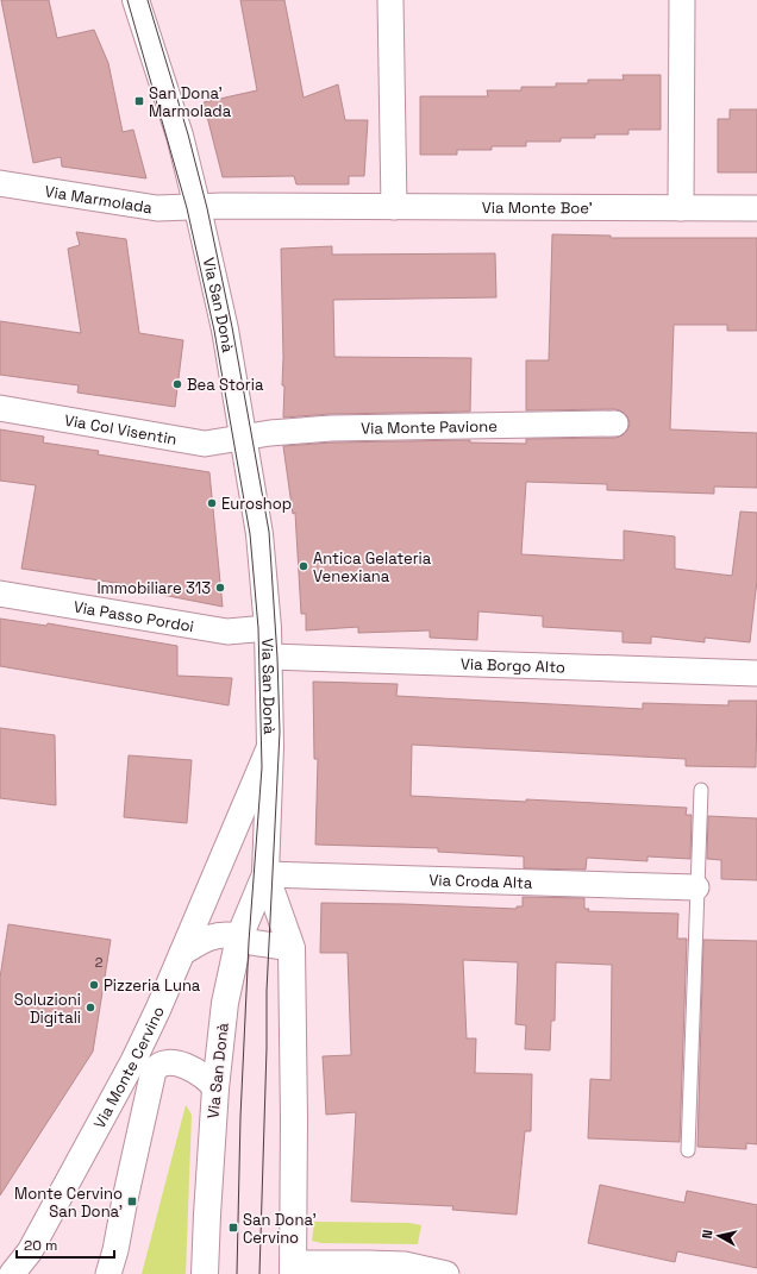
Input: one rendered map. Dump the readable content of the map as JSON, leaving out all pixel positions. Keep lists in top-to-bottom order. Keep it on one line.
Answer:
{"streets":{"main road":["Via San Donà"],"street":["Via Marmolada","Via Monte Boe'","Via Monte Pavione","Via Col Visentin","Via Passo Pordoi","Via Borgo Alto","Via Croda Alta","Via Monte Cervino"]},"crossings":[["Via Marmolada","Via Monte Boe'"],["Via Marmolada","Via San Donà"],["Via Monte Boe'","Via San Donà"],["Via San Donà","Via Monte Pavione"],["Via San Donà","Via Col Visentin"],["Via San Donà","Via Passo Pordoi"],["Via San Donà","Via Borgo Alto"],["Via San Donà","Via Croda Alta"],["Via San Donà","Via Monte Cervino"],["Via Monte Pavione","Via Col Visentin"]],"places":{"transit":["San Dona' Marmolada","Monte Cervino San Dona'","San Dona' Cervino"],"other":["Bea Storia","Euroshop","Antica Gelateria Venexiana","Immobiliare 313","Pizzeria Luna","Soluzioni Digitali"]},"house_numbers":["2"],"scale_bar":"20 m","north":"left"}
